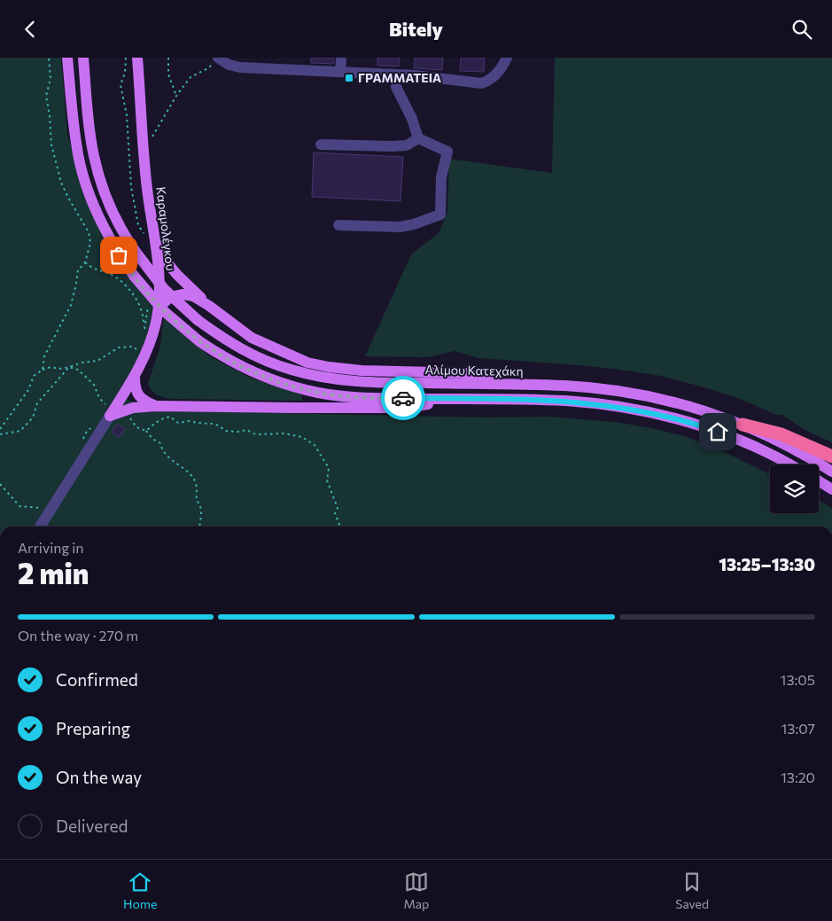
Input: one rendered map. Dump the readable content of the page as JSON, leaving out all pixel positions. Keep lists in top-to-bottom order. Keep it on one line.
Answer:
{"streets":{"main road":["Καραμολέγκου","Αλίμου Κατεχάκη"]},"places":{"transit":["ΓΡΑΜΜΑΤΕΙΑ"]},"page":{"header":"Bitely","heading":["2 min","Arriving in","13:25–13:30"],"bar":"On the way · 270 m","list":[["Confirmed","13:05"],["Preparing","13:07"],["On the way","13:20"],"Delivered"],"tabs":["Home","Map","Saved"]}}
